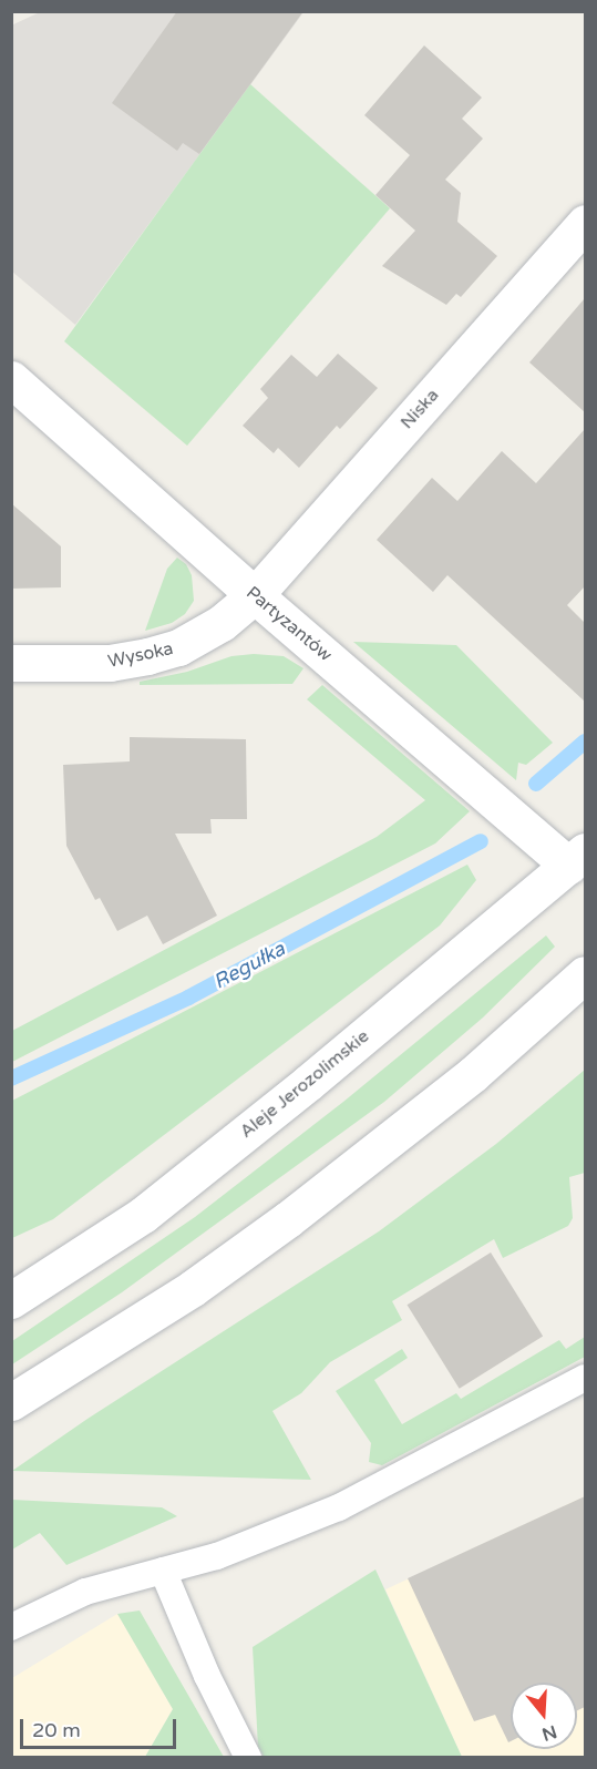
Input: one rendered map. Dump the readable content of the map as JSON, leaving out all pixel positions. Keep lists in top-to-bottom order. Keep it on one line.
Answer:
{"streets":{"street":["Niska","Partyzantów","Wysoka","Aleje Jerozolimskie"]},"crossings":[["Niska","Partyzantów"],["Niska","Wysoka"],["Partyzantów","Wysoka"],["Partyzantów","Aleje Jerozolimskie"]],"water":["Regułka"],"scale_bar":"20 m","north":"bottom"}
